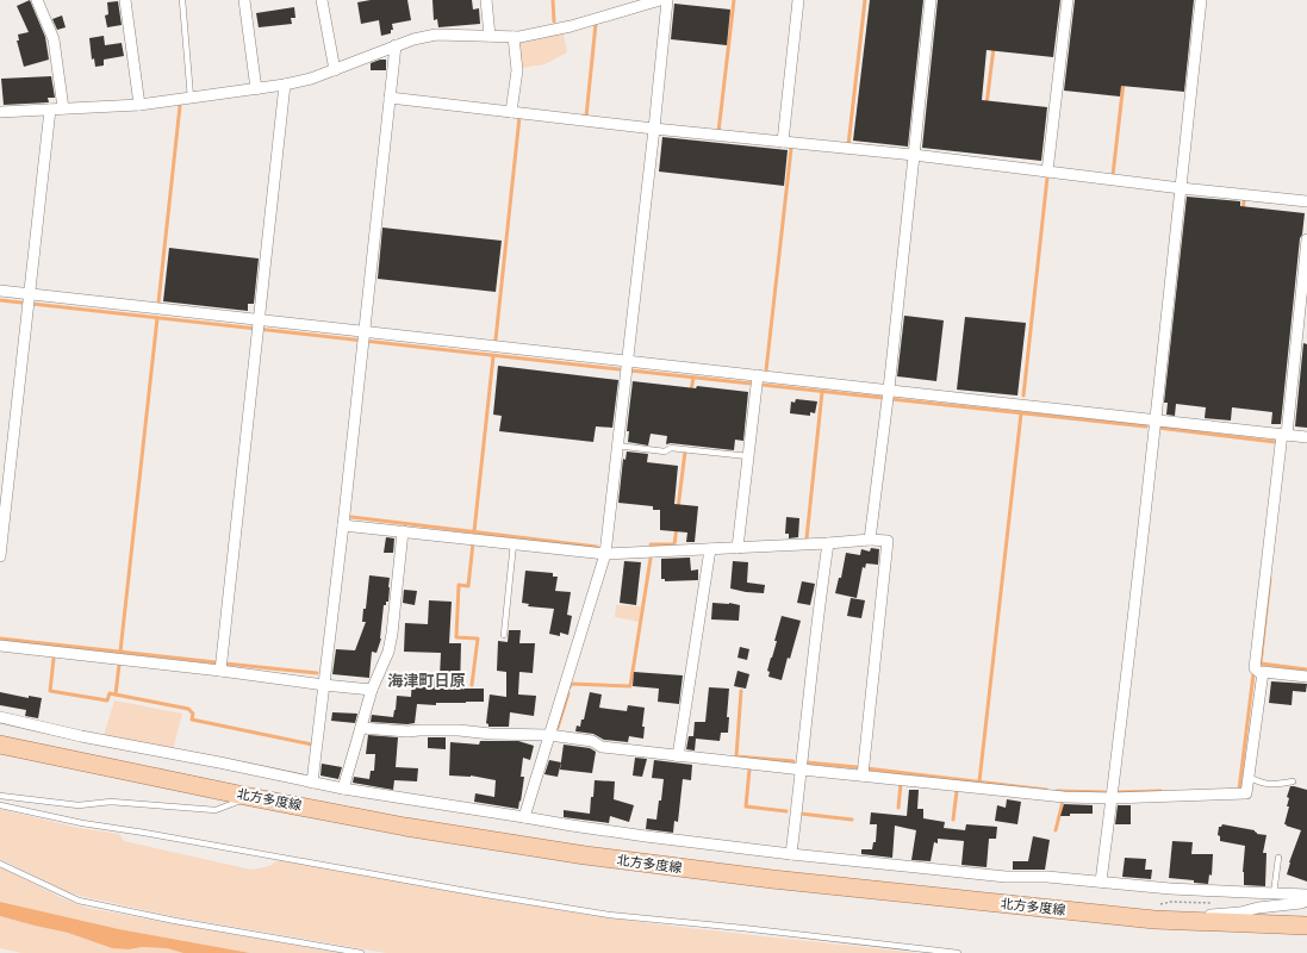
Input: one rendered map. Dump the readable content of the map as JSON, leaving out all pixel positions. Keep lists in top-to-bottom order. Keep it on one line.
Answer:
{"streets":{"main road":["北方多度線"]},"districts":["海津町日原"]}
